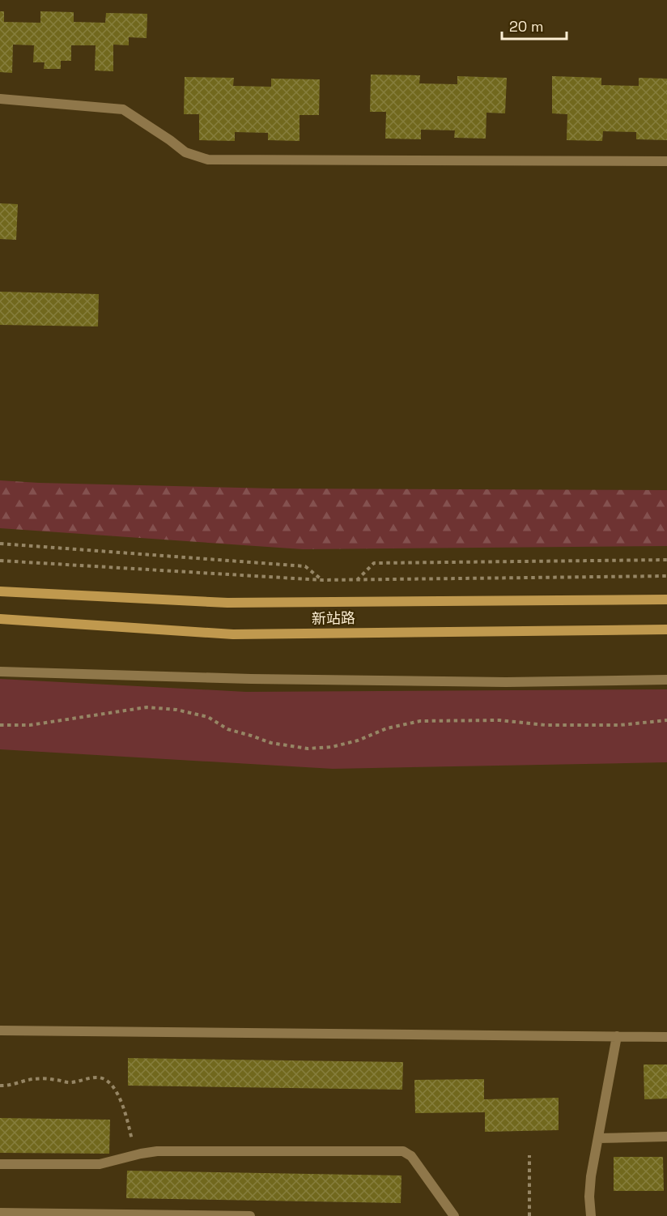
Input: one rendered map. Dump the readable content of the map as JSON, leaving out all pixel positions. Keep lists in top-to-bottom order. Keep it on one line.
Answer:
{"streets":{"street":["新站路"]},"scale_bar":"20 m"}
